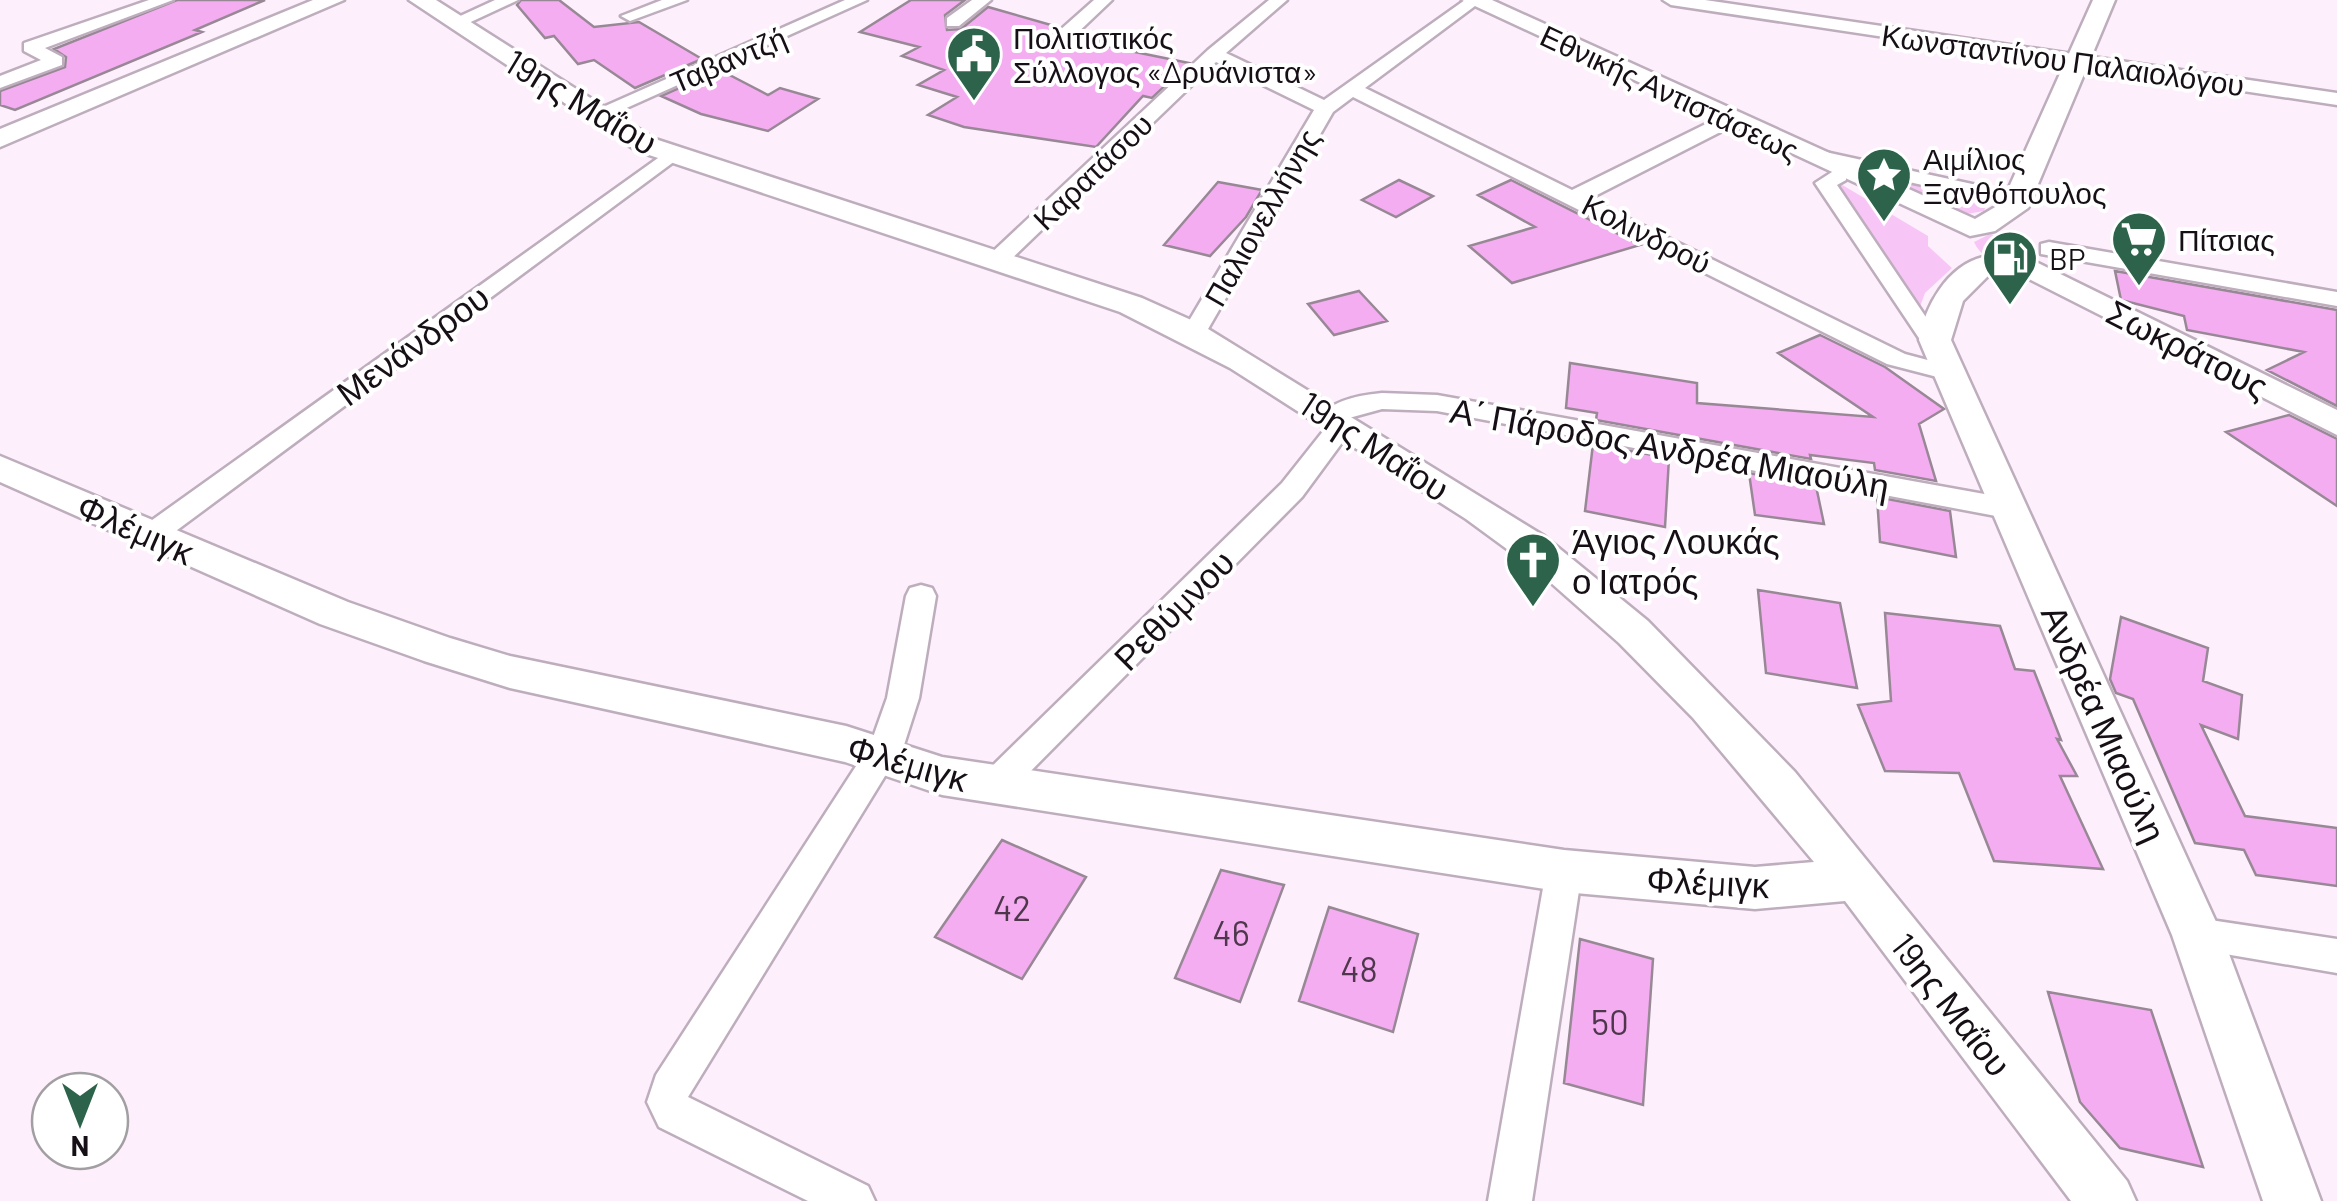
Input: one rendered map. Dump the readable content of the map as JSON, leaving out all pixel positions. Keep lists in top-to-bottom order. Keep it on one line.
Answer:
{"streets":{"street":["Ταβαντζή","Κωνσταντίνου Παλαιολόγου","Εθνικής Αντιστάσεως","19ης Μαΐου","Καρατάσου","Παλιονελλήνης","Κολινδρού","Μενάνδρου","Σωκράτους","Α΄ Πάροδος Ανδρέα Μιαούλη","Φλέμιγκ","Ρεθύμνου","Ανδρέα Μιαούλη"]},"crossings":[["Ταβαντζή","19ης Μαΐου"],["Εθνικής Αντιστάσεως","Παλιονελλήνης"],["19ης Μαΐου","Καρατάσου"],["19ης Μαΐου","Παλιονελλήνης"],["19ης Μαΐου","Μενάνδρου"],["19ης Μαΐου","Α΄ Πάροδος Ανδρέα Μιαούλη"],["19ης Μαΐου","Φλέμιγκ"],["19ης Μαΐου","Ρεθύμνου"],["Παλιονελλήνης","Κολινδρού"],["Κολινδρού","Ανδρέα Μιαούλη"],["Μενάνδρου","Φλέμιγκ"],["Α΄ Πάροδος Ανδρέα Μιαούλη","Ρεθύμνου"],["Α΄ Πάροδος Ανδρέα Μιαούλη","Ανδρέα Μιαούλη"],["Φλέμιγκ","Ρεθύμνου"]],"places":{"public building":["Πολιτιστικός Σύλλογος «Δρυάνιστα»"],"place":["Αιμίλιος Ξανθόπουλος"],"supermarket":["Πίτσιας"],"fuel station":["BP"],"church":["Άγιος Λουκάς ο Ιατρός"]},"house_numbers":["42","46","48","50"],"north":"bottom"}
